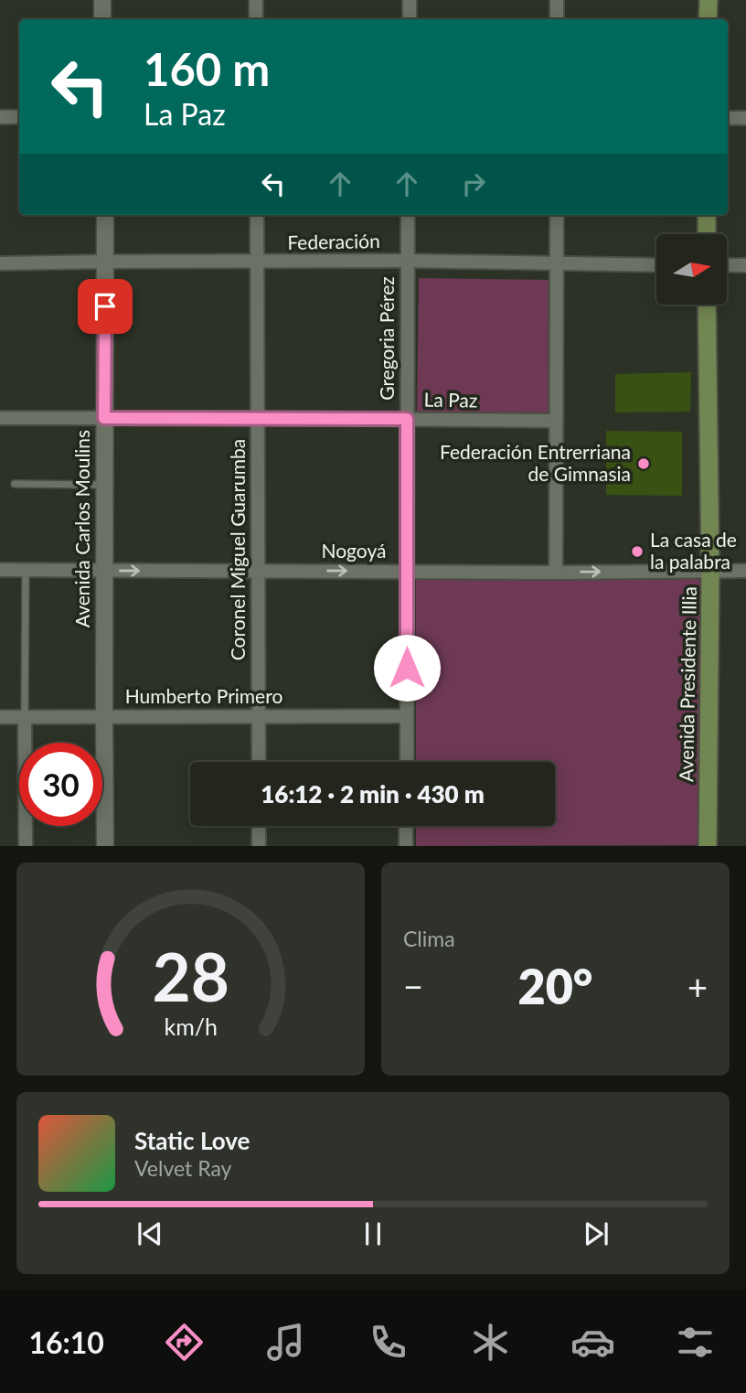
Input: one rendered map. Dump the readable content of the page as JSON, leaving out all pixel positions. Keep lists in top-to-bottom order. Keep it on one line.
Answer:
{"streets":{"main road":["Avenida Presidente Illia"],"street":["Federación","Gregoria Pérez","La Paz","Avenida Carlos Moulins","Coronel Miguel Guarumba","Nogoyá","Humberto Primero"]},"crossings":[["Federación","Gregoria Pérez"],["Federación","Avenida Carlos Moulins"],["Federación","Coronel Miguel Guarumba"],["Gregoria Pérez","La Paz"],["Gregoria Pérez","Nogoyá"],["Gregoria Pérez","Humberto Primero"],["La Paz","Avenida Carlos Moulins"],["La Paz","Coronel Miguel Guarumba"],["Avenida Carlos Moulins","Nogoyá"],["Avenida Carlos Moulins","Humberto Primero"],["Coronel Miguel Guarumba","Nogoyá"],["Coronel Miguel Guarumba","Humberto Primero"],["Nogoyá","Avenida Presidente Illia"]],"one_way":["Nogoyá"],"places":["Federación Entrerriana de Gimnasia","La casa de la palabra"],"north":"right","page":{"turn":["160 m","La Paz"],"limit":"30","trip":"16:12 · 2 min · 430 m","tile":"Clima","heat":["−","20°","+"],"song":["Static Love","Velvet Ray"],"tabs":"16:10","gauge":["28","km/h"]}}
